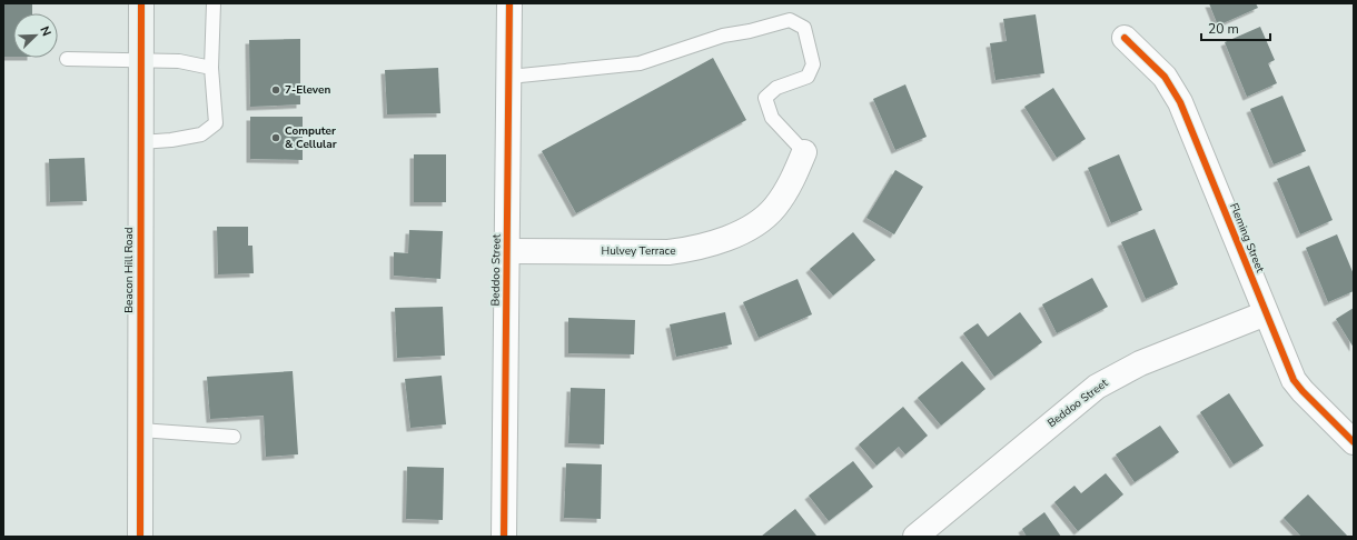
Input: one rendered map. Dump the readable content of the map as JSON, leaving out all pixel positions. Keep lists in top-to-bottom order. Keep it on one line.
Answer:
{"streets":{"main road":["Beacon Hill Road"],"street":["Fleming Street","Hulvey Terrace","Beddoo Street"]},"crossings":[["Fleming Street","Beddoo Street"],["Hulvey Terrace","Beddoo Street"]],"places":["7-Eleven","Computer & Cellular"],"scale_bar":"20 m","north":"top right"}
